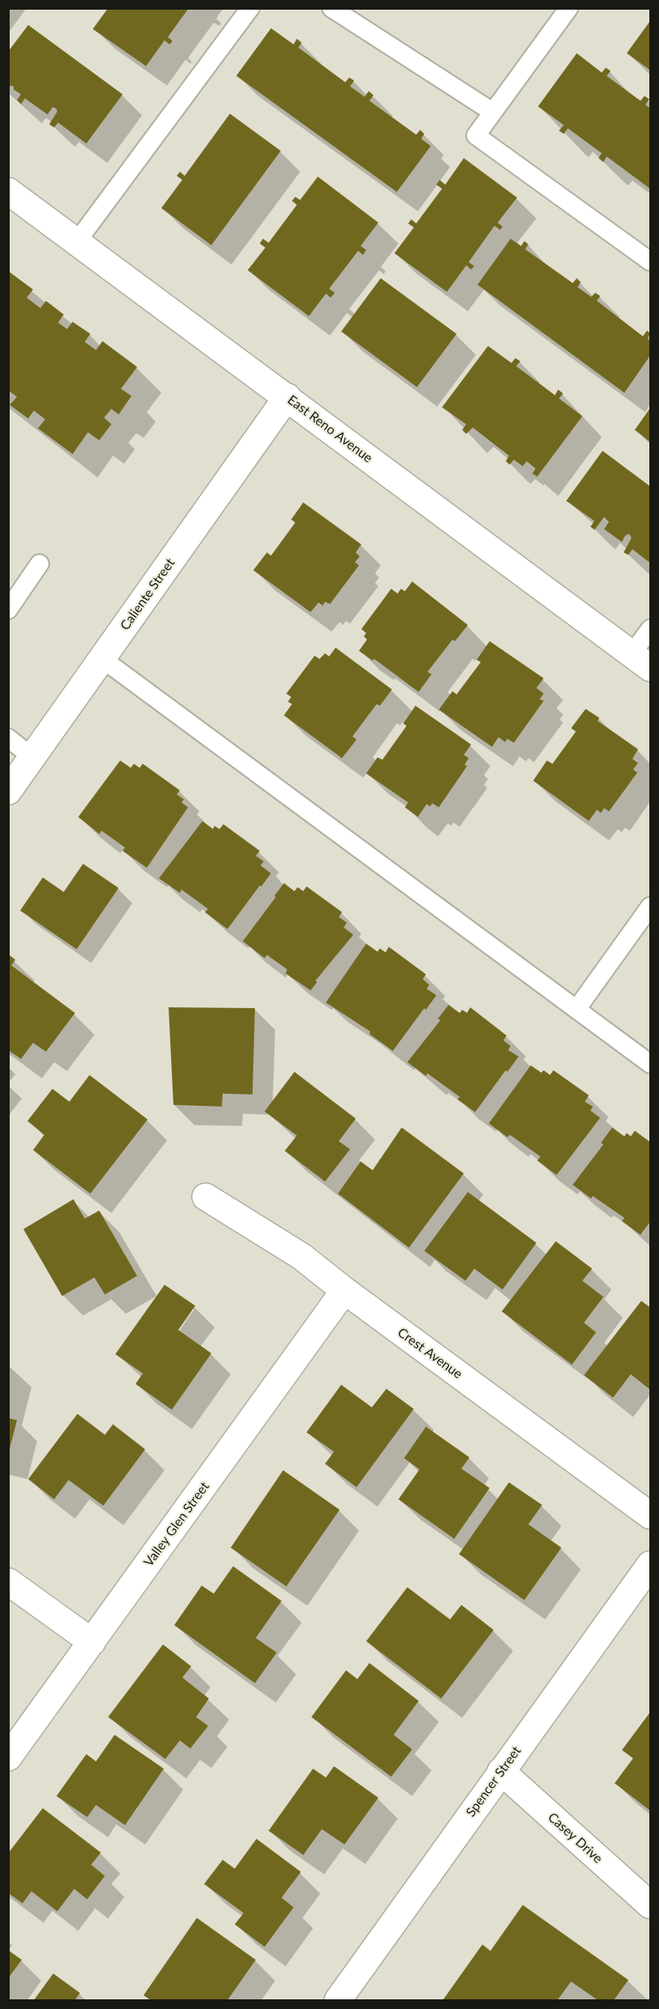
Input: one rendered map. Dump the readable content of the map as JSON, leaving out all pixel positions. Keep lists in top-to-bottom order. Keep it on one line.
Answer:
{"streets":{"street":["East Reno Avenue","Caliente Street","Crest Avenue","Valley Glen Street","Spencer Street","Casey Drive"]},"crossings":[["East Reno Avenue","Caliente Street"],["Crest Avenue","Valley Glen Street"],["Spencer Street","Casey Drive"]]}
